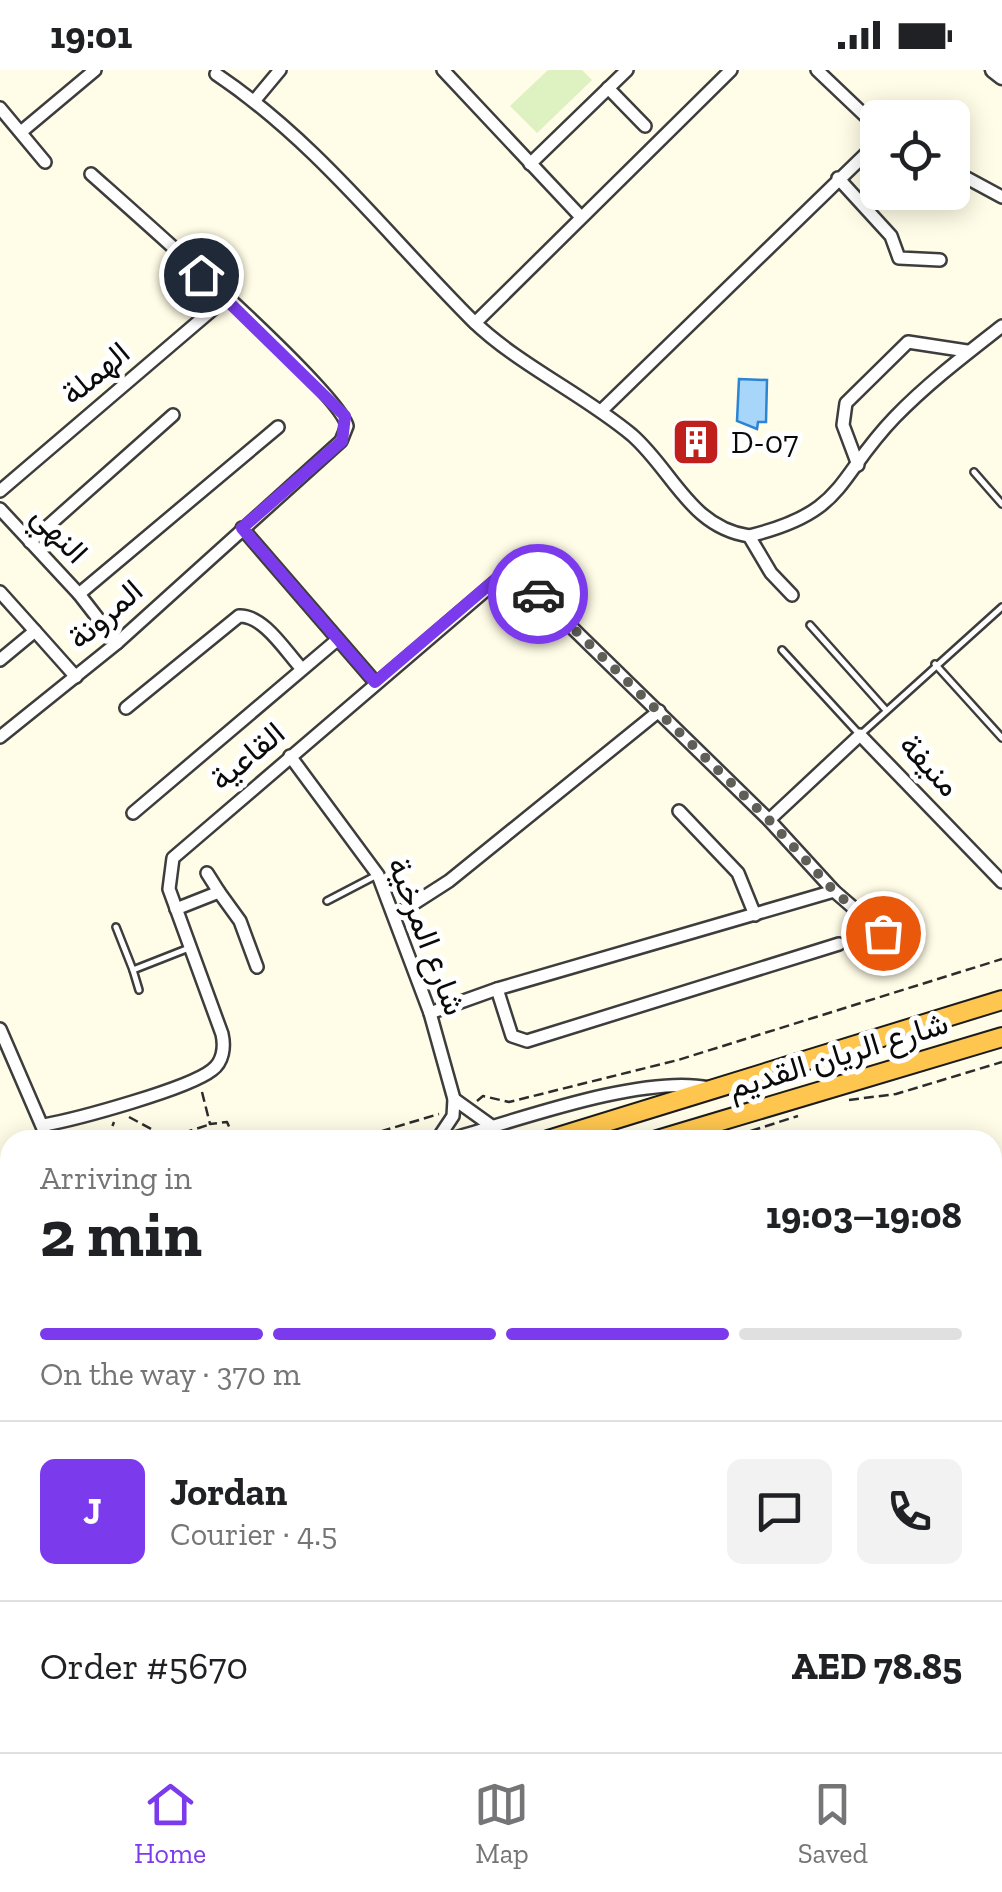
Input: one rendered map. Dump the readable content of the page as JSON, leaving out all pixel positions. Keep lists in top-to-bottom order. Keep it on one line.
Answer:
{"streets":{"highway":["شارع الريان القديم"],"street":["الهملة","النهي","المرونة","القاعية","منيفة","شارع المرخية"]},"crossings":[["الهملة","المرونة"],["النهي","المرونة"],["القاعية","منيفة"],["القاعية","شارع المرخية"],["شارع المرخية","شارع الريان القديم"]],"places":{"building":["D-07"]},"page":{"status":"19:01","heading":["2 min","Arriving in","19:03–19:08"],"panel":["Jordan","Courier · 4.5","Order #5670","AED 78.85"],"bar":"On the way · 370 m","round":"J","tabs":["Home","Map","Saved"]}}
